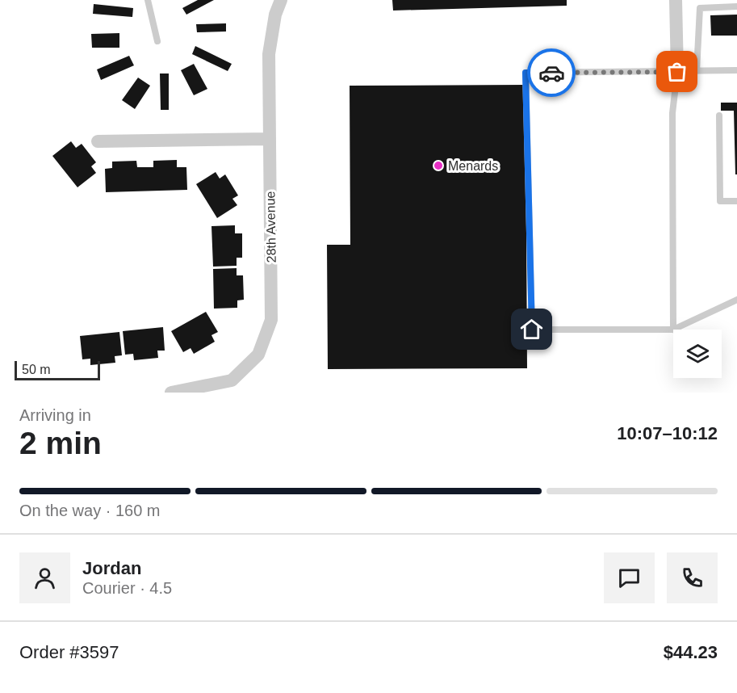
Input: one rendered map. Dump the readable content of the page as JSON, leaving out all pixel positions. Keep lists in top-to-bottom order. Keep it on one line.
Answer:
{"streets":{"street":["28th Avenue"]},"places":["Menards"],"scale_bar":"50 m","page":{"scale":"50 m","heading":["2 min","Arriving in","10:07–10:12"],"panel":["Jordan","Courier · 4.5","Order #3597","$44.23"],"bar":"On the way · 160 m"}}
